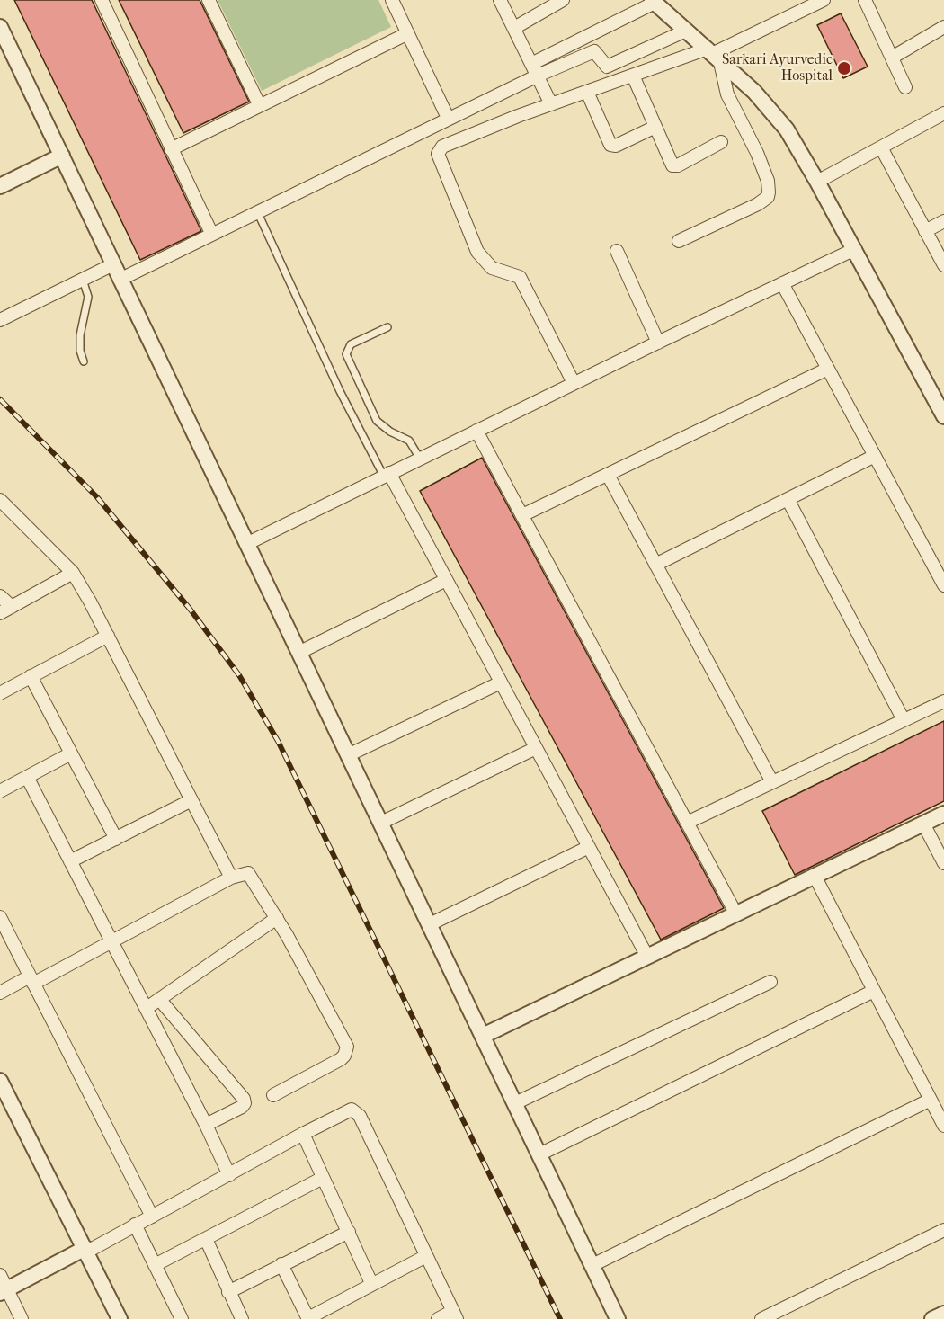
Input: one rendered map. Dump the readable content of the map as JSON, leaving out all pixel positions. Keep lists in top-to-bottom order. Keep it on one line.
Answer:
{"places":["Sarkari Ayurvedic Hospital"]}
